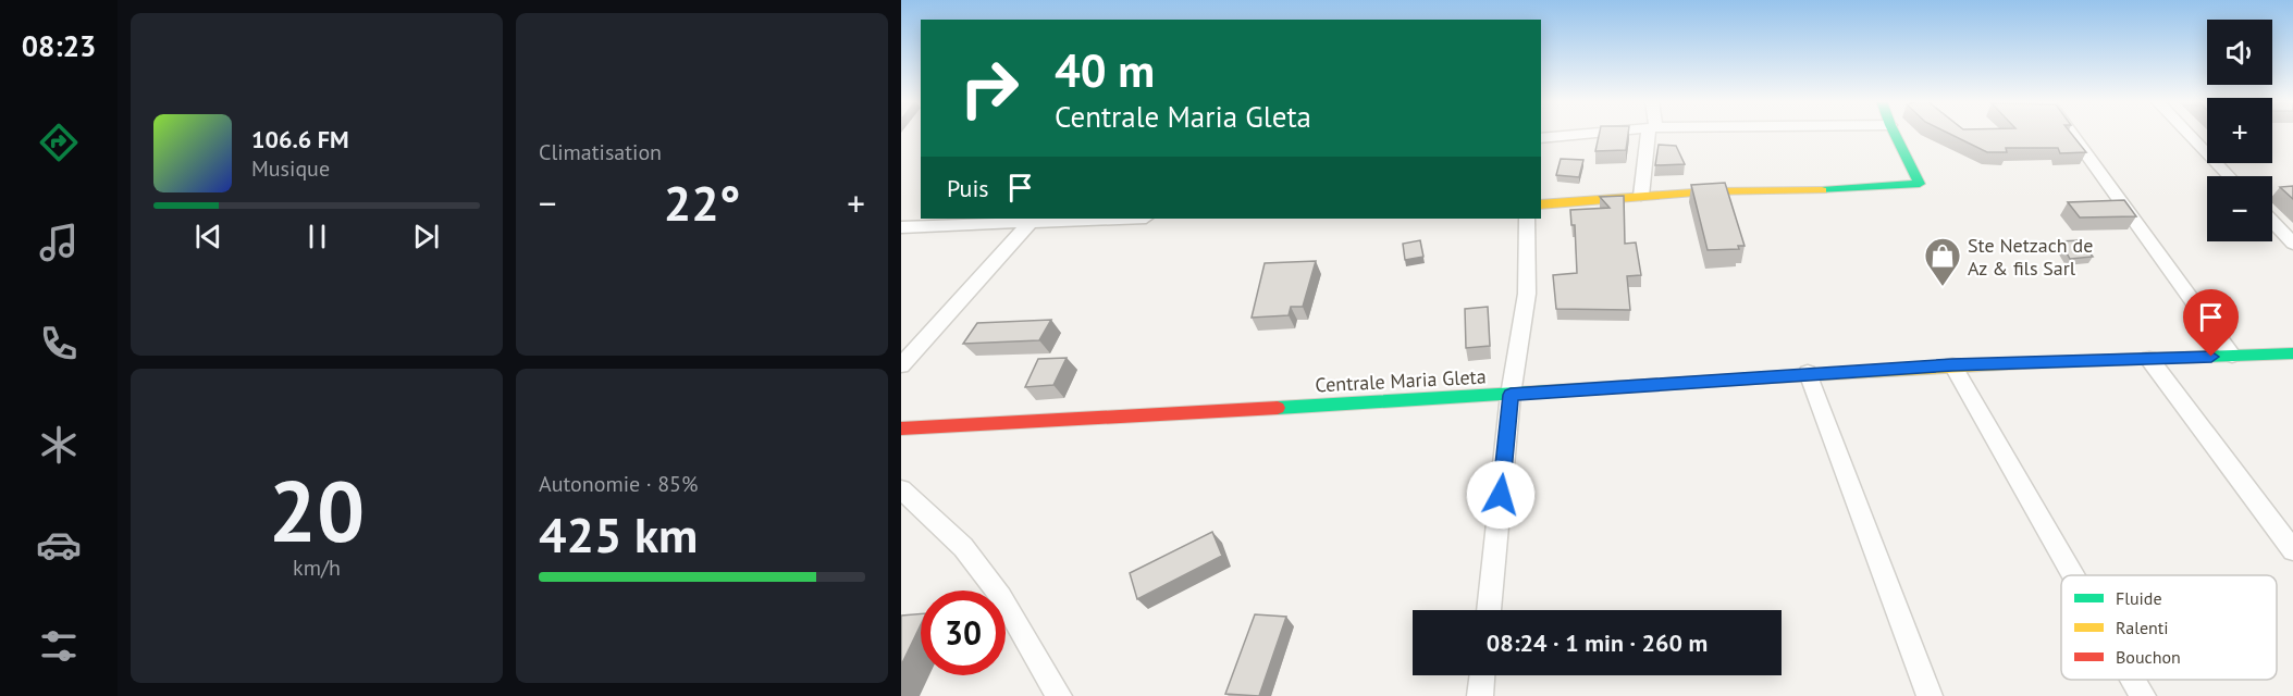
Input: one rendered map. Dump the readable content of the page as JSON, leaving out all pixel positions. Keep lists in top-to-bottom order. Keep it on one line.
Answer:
{"streets":{"street":["Centrale Maria Gleta"]},"places":{"shop":["Ste Netzach de Az & fils Sarl"]},"legend":["Fluide","Ralenti","Bouchon"],"page":{"tabs":"08:23","tile":["Climatisation",["20","km/h"],["Autonomie · 85%","425 km"]],"map_buttons":["+","−"],"turn":["40 m","Centrale Maria Gleta"],"song":["106.6 FM","Musique"],"then":"Puis","heat":["−","22°","+"],"limit":"30","trip":"08:24 · 1 min · 260 m"}}
